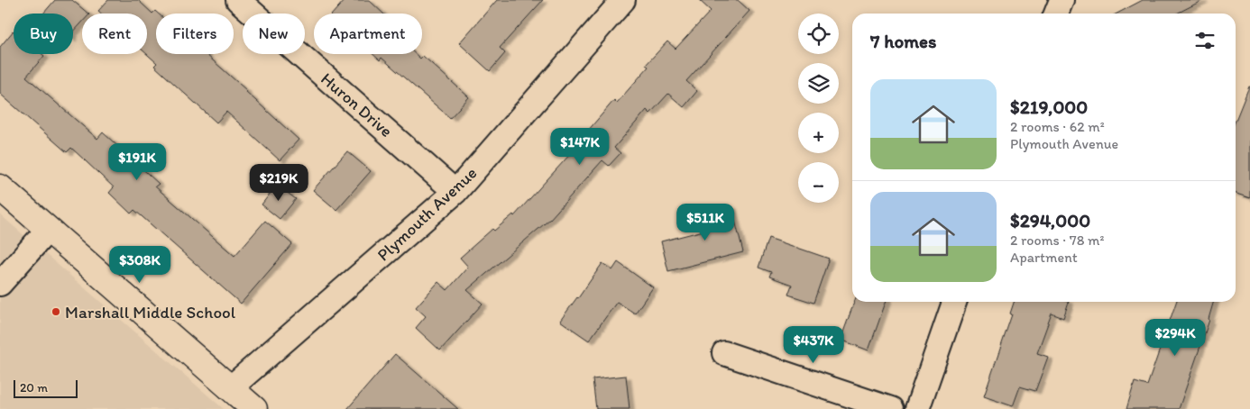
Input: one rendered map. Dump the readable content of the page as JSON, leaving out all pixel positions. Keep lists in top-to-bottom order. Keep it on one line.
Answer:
{"streets":{"street":["Huron Drive","Plymouth Avenue"]},"crossings":[["Huron Drive","Plymouth Avenue"]],"places":["Marshall Middle School"],"scale_bar":"20 m","page":{"map_buttons":["+","−"],"chip":["Buy","Rent","Filters","New","Apartment"],"heading":"7 homes","list":[{"name":"$219,000","note":"2 rooms · 62 m² · Plymouth Avenue"},{"name":"$294,000","note":"2 rooms · 78 m² · Apartment"}],"price":["$147K","$191K","$219K","$511K","$308K","$294K","$437K"],"scale":"20 m"}}
